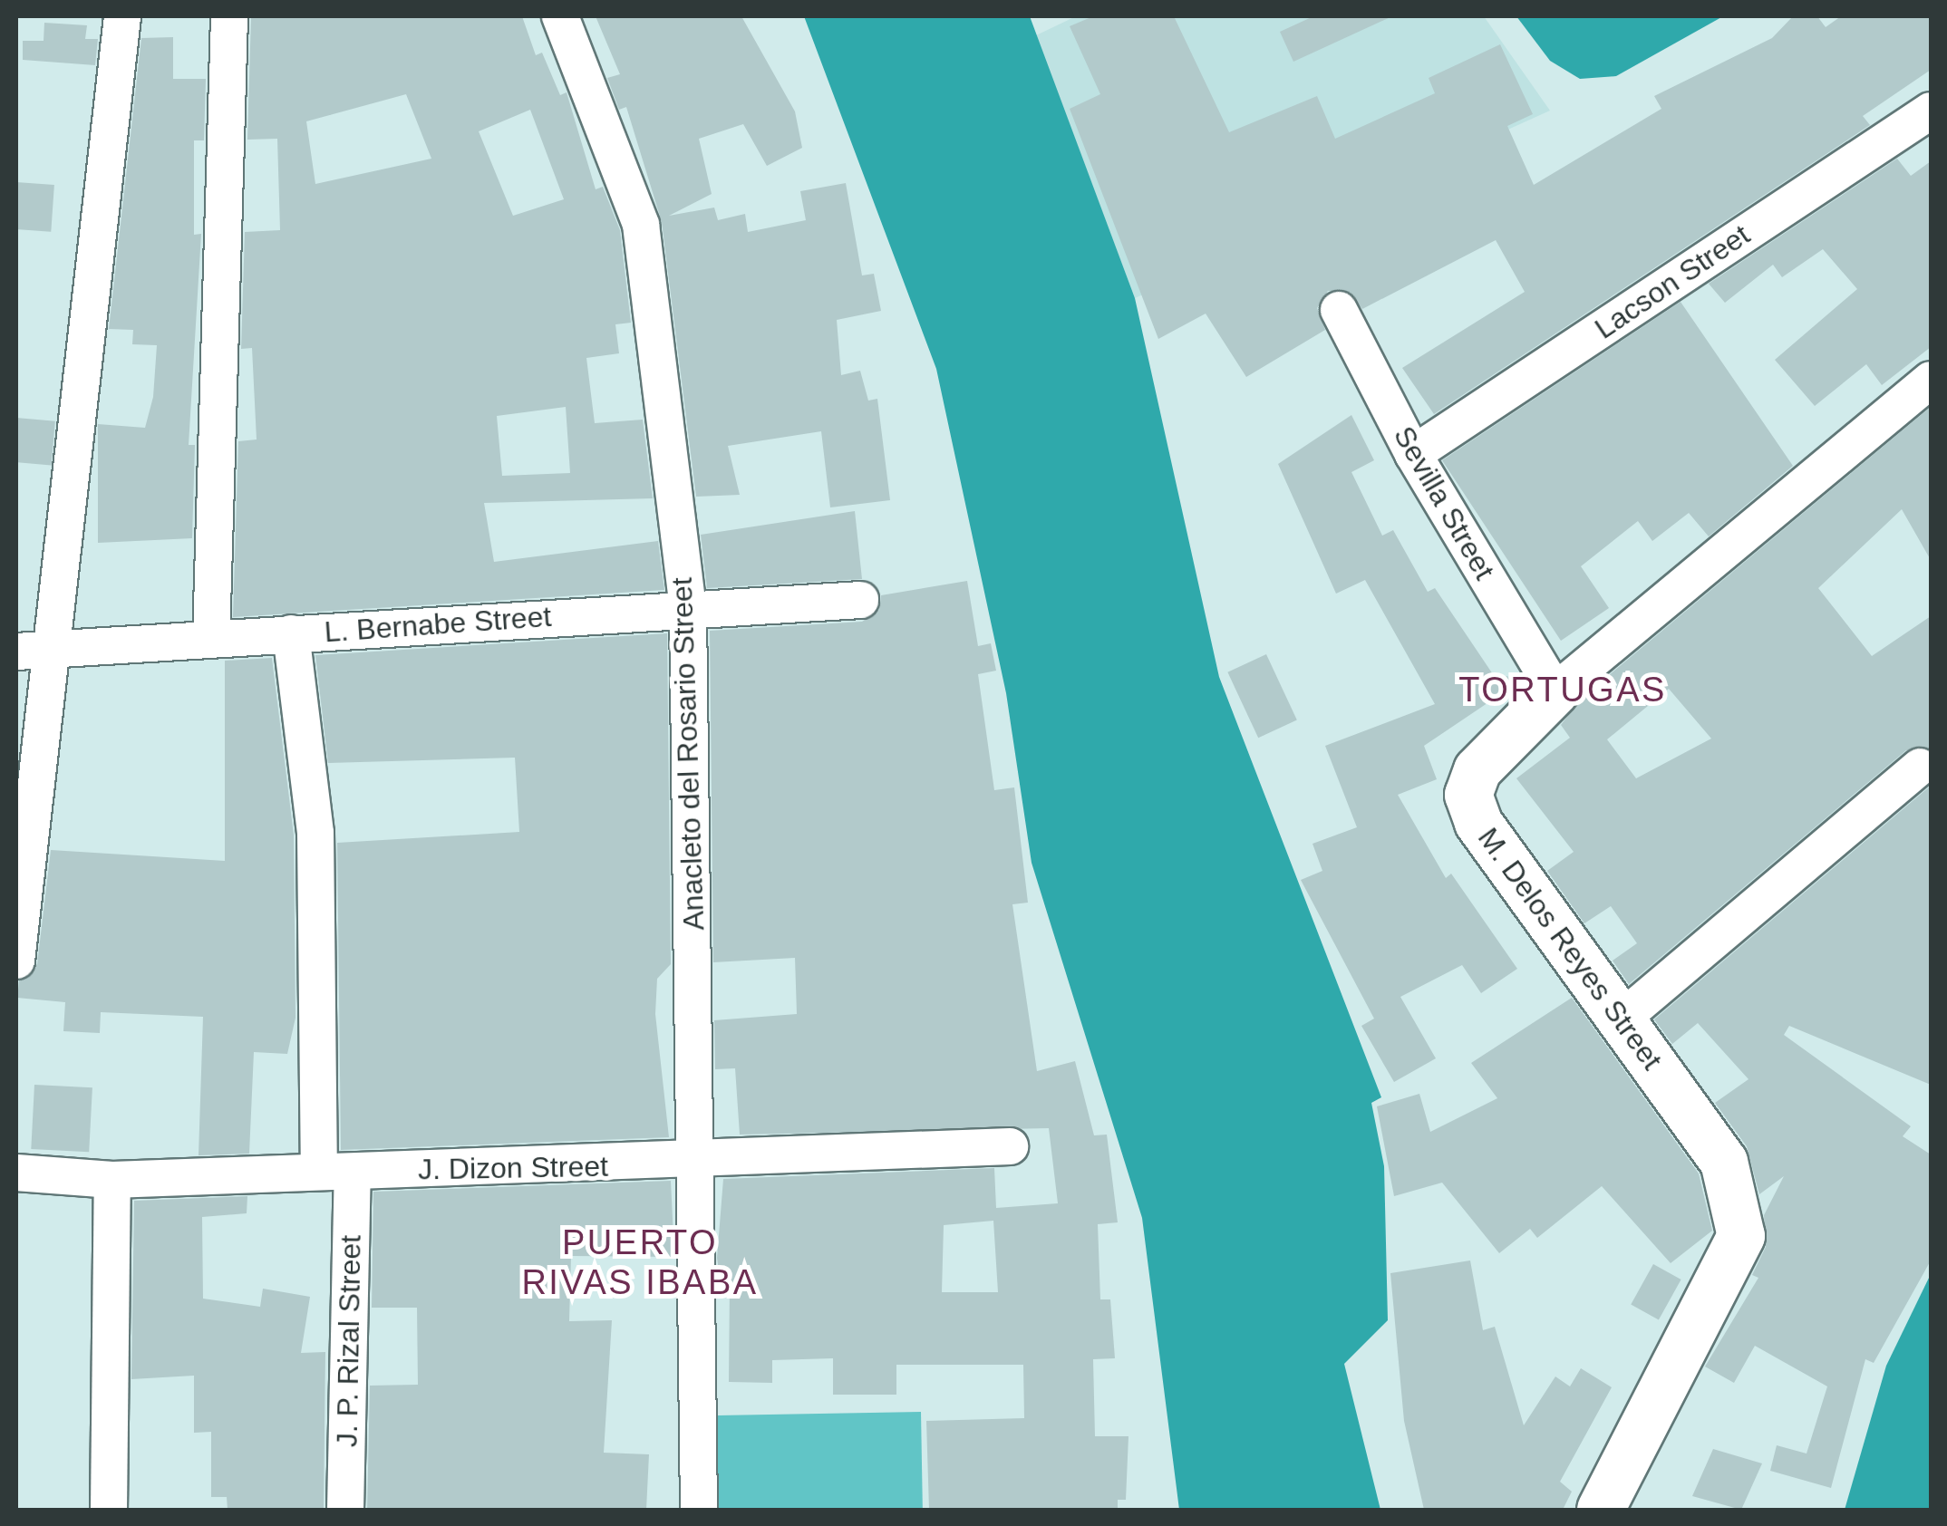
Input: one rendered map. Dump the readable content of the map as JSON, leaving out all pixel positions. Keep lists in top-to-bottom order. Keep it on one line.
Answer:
{"streets":{"street":["Lacson Street","Sevilla Street","L. Bernabe Street","Anacleto del Rosario Street","M. Delos Reyes Street","J. Dizon Street","J. P. Rizal Street"]},"crossings":[["Lacson Street","Sevilla Street"],["Sevilla Street","M. Delos Reyes Street"],["L. Bernabe Street","Anacleto del Rosario Street"],["L. Bernabe Street","J. P. Rizal Street"],["Anacleto del Rosario Street","J. Dizon Street"],["J. Dizon Street","J. P. Rizal Street"]],"districts":["TORTUGAS","PUERTO RIVAS IBABA"]}
